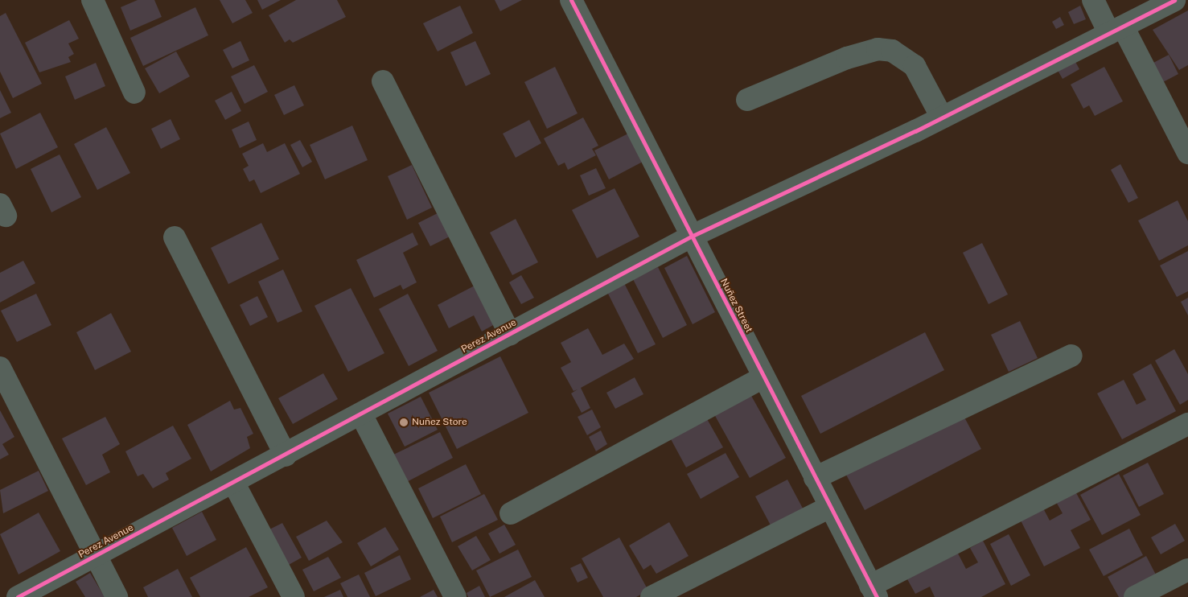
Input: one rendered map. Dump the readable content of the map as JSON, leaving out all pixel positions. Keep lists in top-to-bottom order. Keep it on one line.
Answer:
{"streets":{"street":["Nuñez Street","Perez Avenue"]},"crossings":[["Nuñez Street","Perez Avenue"]],"places":["Nuñez Store"]}
